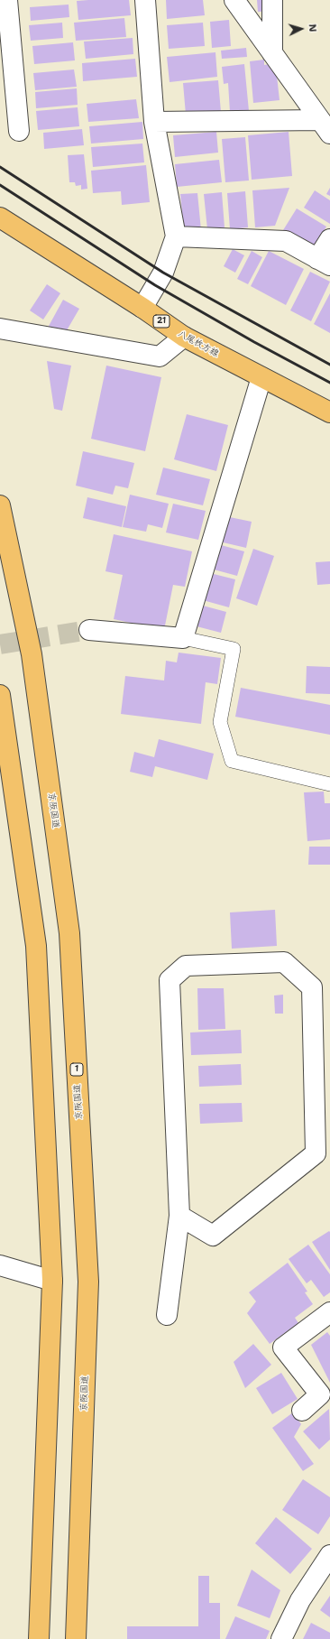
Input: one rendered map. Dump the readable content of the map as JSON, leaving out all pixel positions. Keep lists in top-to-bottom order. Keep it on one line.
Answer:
{"streets":{"main road":["21","八尾枚方線","京阪国道","1"]},"north":"right"}
